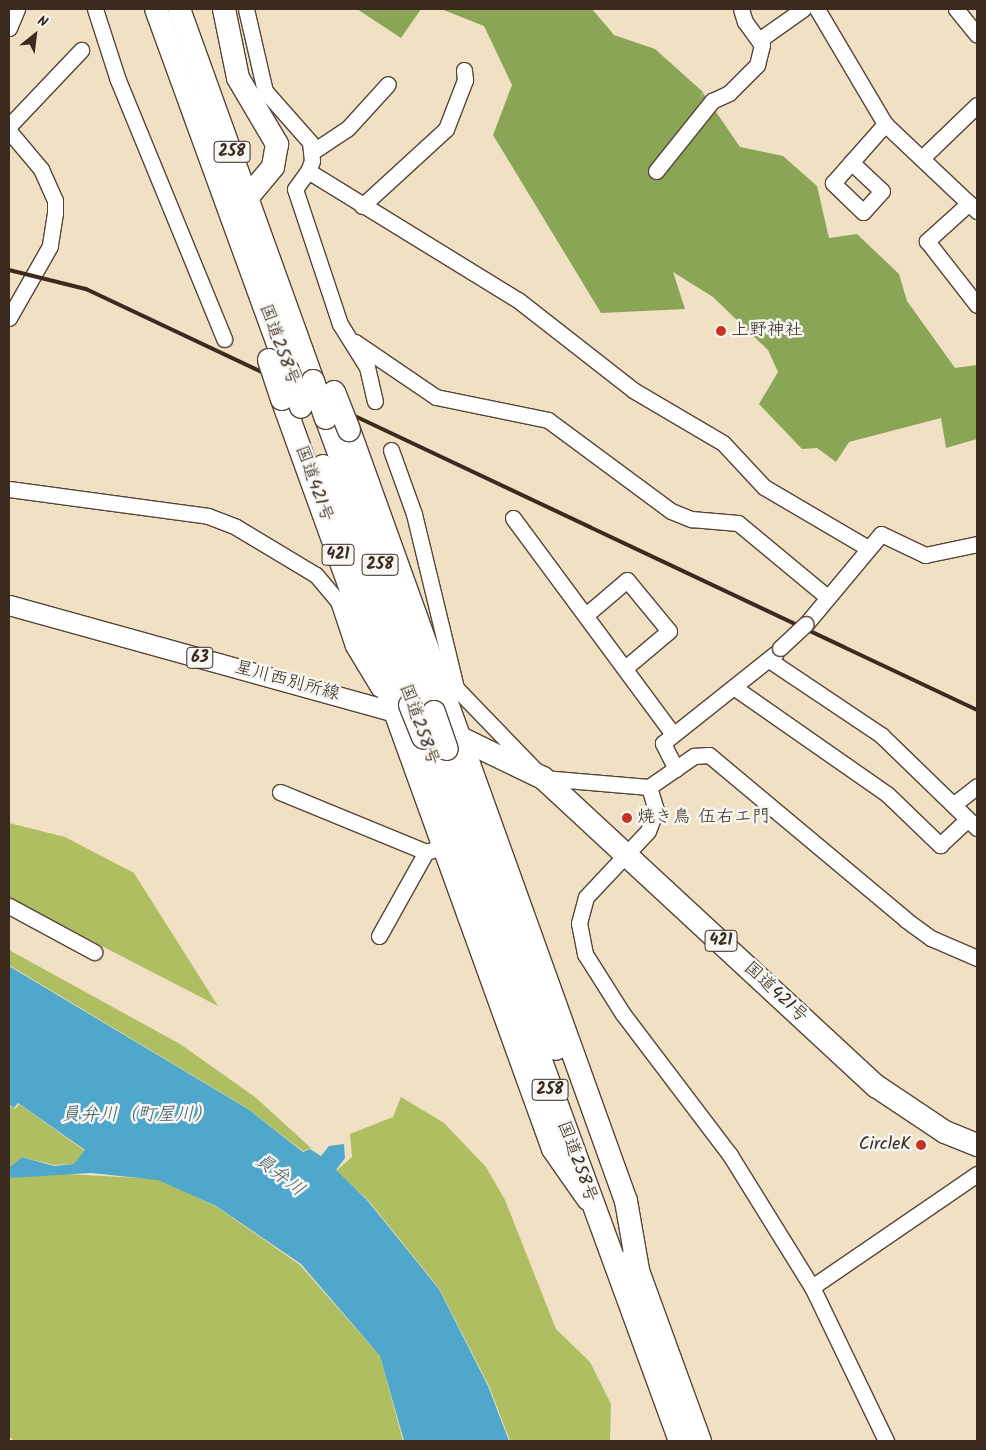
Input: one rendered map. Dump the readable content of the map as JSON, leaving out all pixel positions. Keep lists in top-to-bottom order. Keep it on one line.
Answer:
{"streets":{"highway":["258","国道258号","国道421号","421"],"main road":["63","星川西別所線"]},"crossings":[["国道258号","国道421号"],["国道258号","星川西別所線"],["国道421号","星川西別所線"]],"water":["員弁川（町屋川）","員弁川"],"places":["上野神社","焼き鳥 伍右エ門","CircleK"],"north":"top right"}
